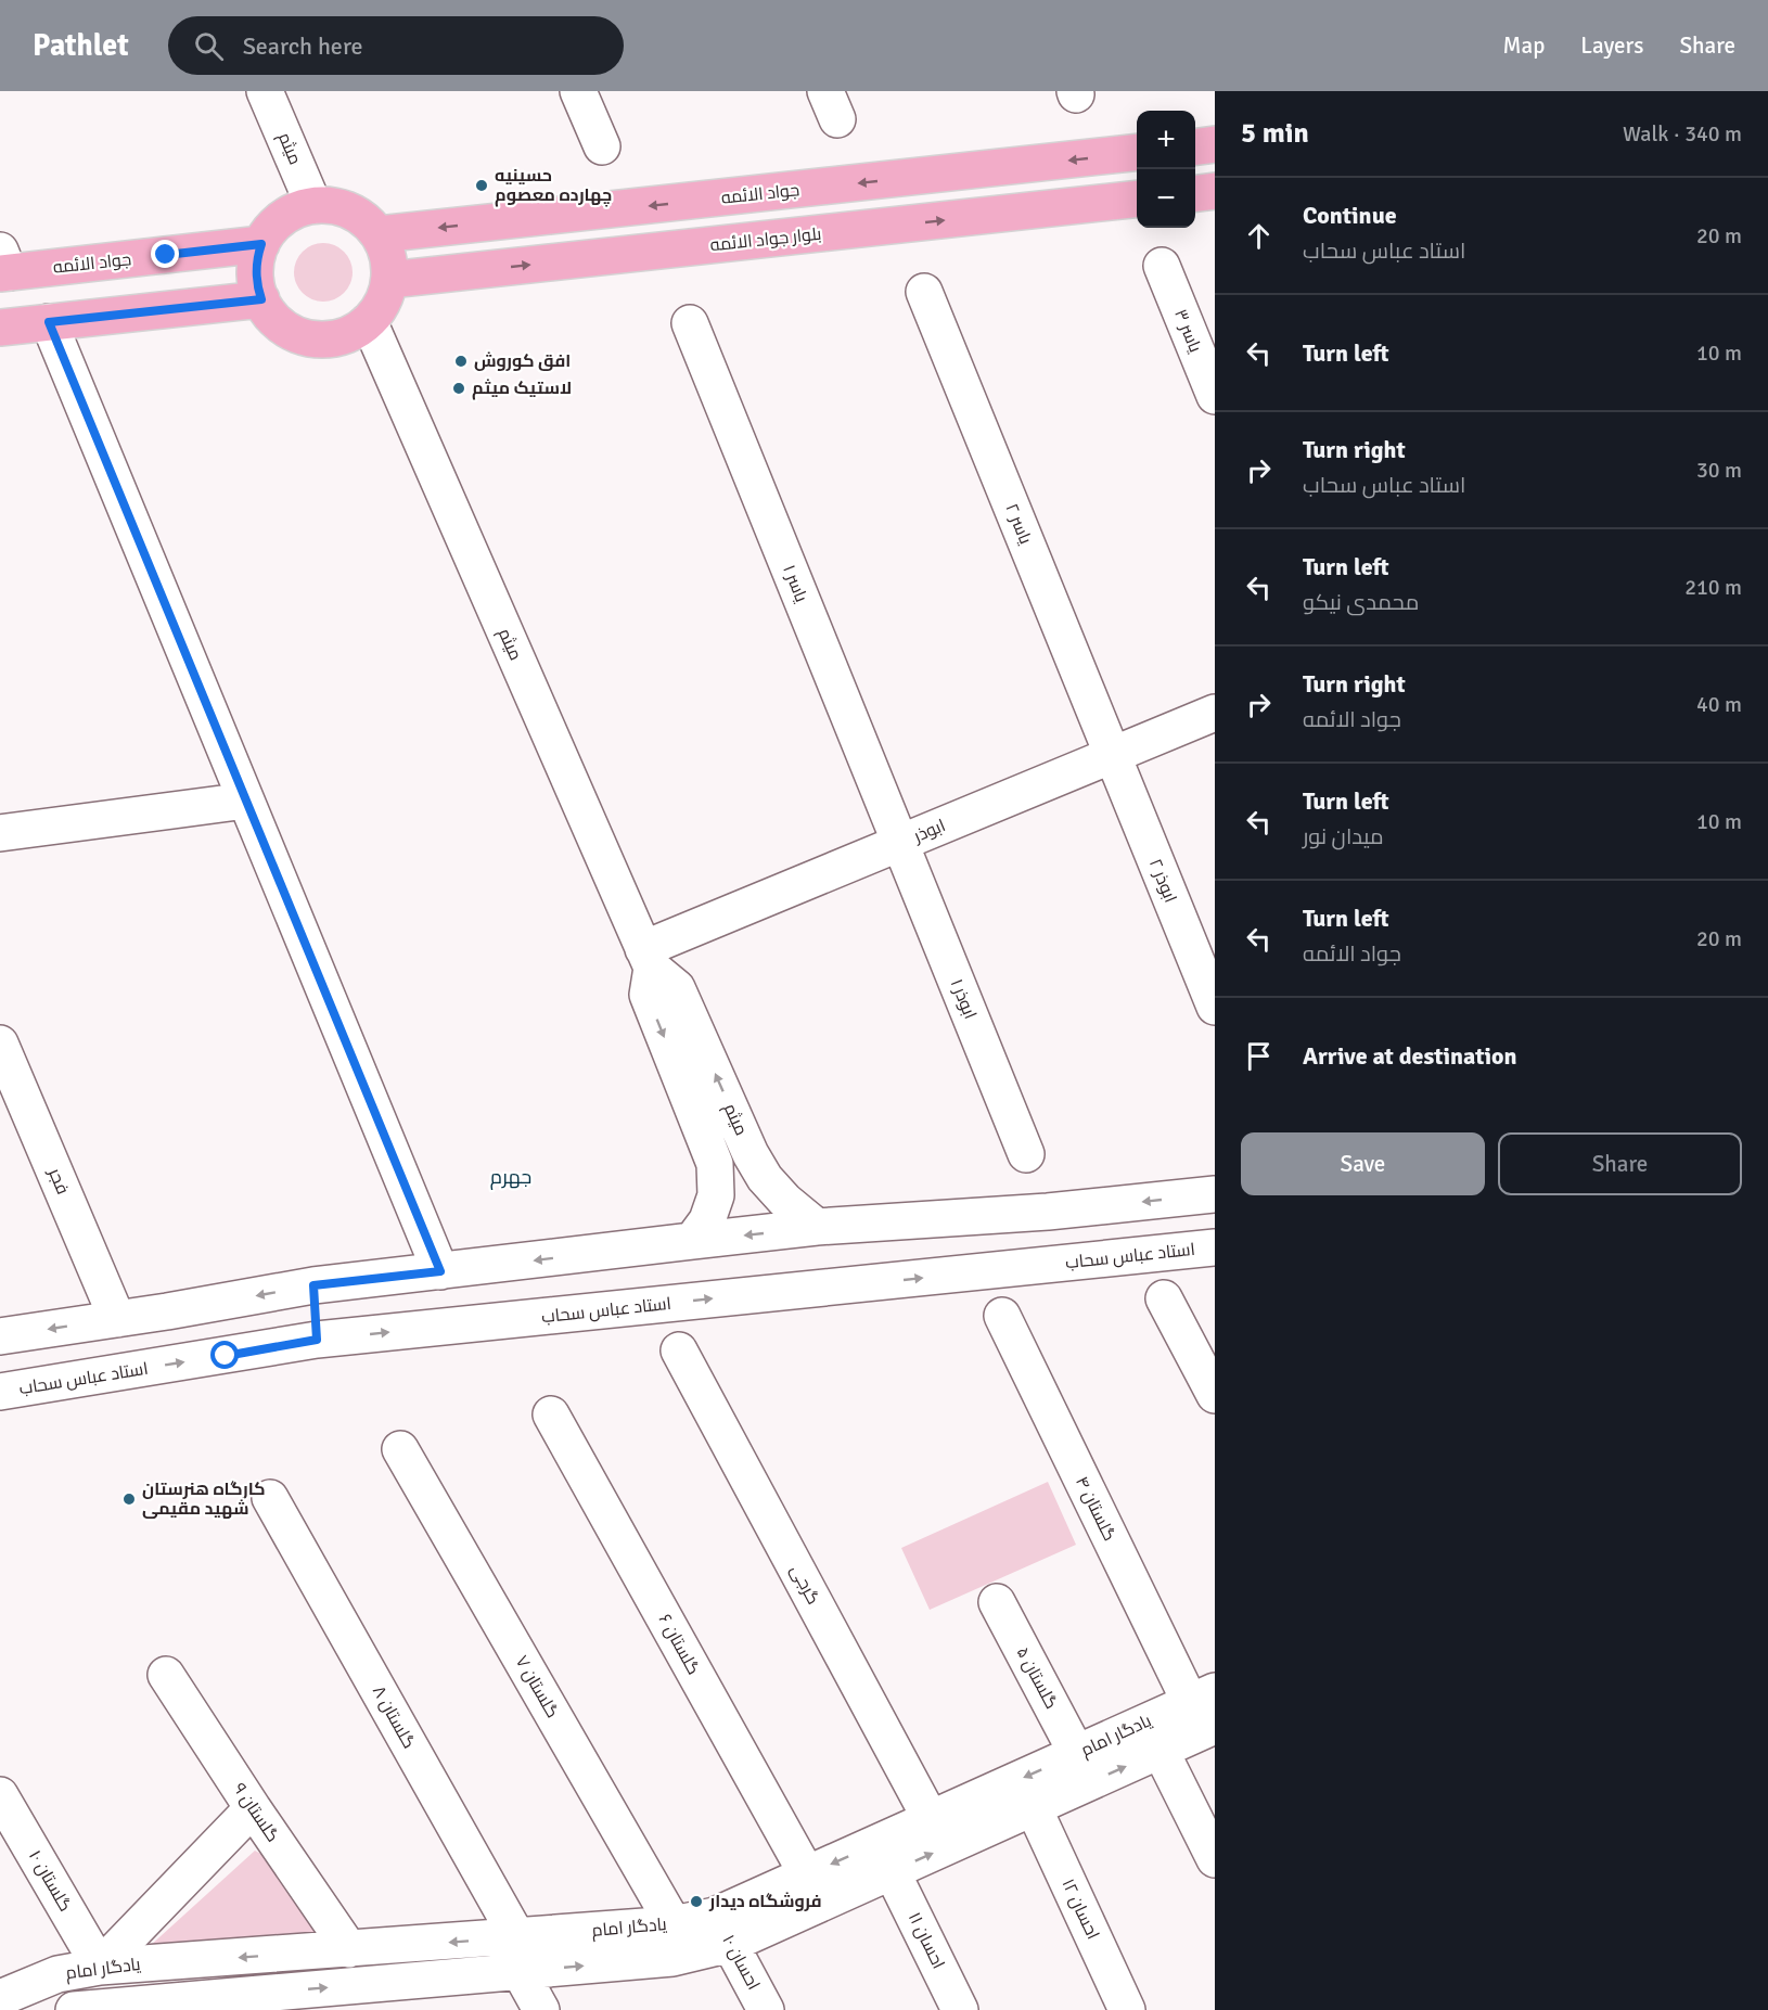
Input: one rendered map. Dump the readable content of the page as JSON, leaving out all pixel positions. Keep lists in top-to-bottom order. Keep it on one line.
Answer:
{"streets":{"main road":["جواد الائمه","بلوار جواد الائمه"],"street":["میثم","یاسر ۳","یاسر ۲","یاسر ۱","ابوذر","ابوذر ۲","ابوذر ۱","فجر","استاد عباس سحاب","گلستان ۴","گرجی","گلستان ۶","گلستان ۵","گلستان ۷","گلستان ۸","یادگار امام","گلستان ۹","گلستان ۱۰","احسان ۱۲","احسان ۱۱","احسان ۱۰"]},"crossings":[["میثم","جواد الائمه"],["میثم","بلوار جواد الائمه"],["میثم","ابوذر"],["جواد الائمه","بلوار جواد الائمه"],["یاسر ۲","ابوذر"],["یاسر ۲","ابوذر ۲"],["یاسر ۱","ابوذر"],["یاسر ۱","ابوذر ۱"],["ابوذر","ابوذر ۲"],["ابوذر","ابوذر ۱"],["گلستان ۴","یادگار امام"],["گرجی","یادگار امام"],["گلستان ۶","یادگار امام"],["گلستان ۵","یادگار امام"],["گلستان ۷","یادگار امام"],["گلستان ۸","یادگار امام"],["یادگار امام","گلستان ۹"],["یادگار امام","گلستان ۱۰"],["یادگار امام","احسان ۱۲"],["یادگار امام","احسان ۱۱"],["یادگار امام","احسان ۱۰"]],"one_way":["جواد الائمه","بلوار جواد الائمه"],"districts":["جهرم"],"places":["حسینیه چهارده معصوم","افق کوروش","لاستیک میثم","کارگاه هنرستان شهید مقیمی","فروشگاه دیدار"],"page":{"header":"Pathlet","search":"Search here","nav":["Map","Layers","Share"],"heading":["5 min","Walk · 340 m"],"map_buttons":["+","−"],"list":[["Continue","استاد عباس سحاب","20 m"],["Turn left","10 m"],["Turn right","استاد عباس سحاب","30 m"],["Turn left","محمدی نیکو","210 m"],["Turn right","جواد الائمه","40 m"],["Turn left","میدان نور","10 m"],["Turn left","جواد الائمه","20 m"],"Arrive at destination"],"buttons":["Save","Share"]}}
